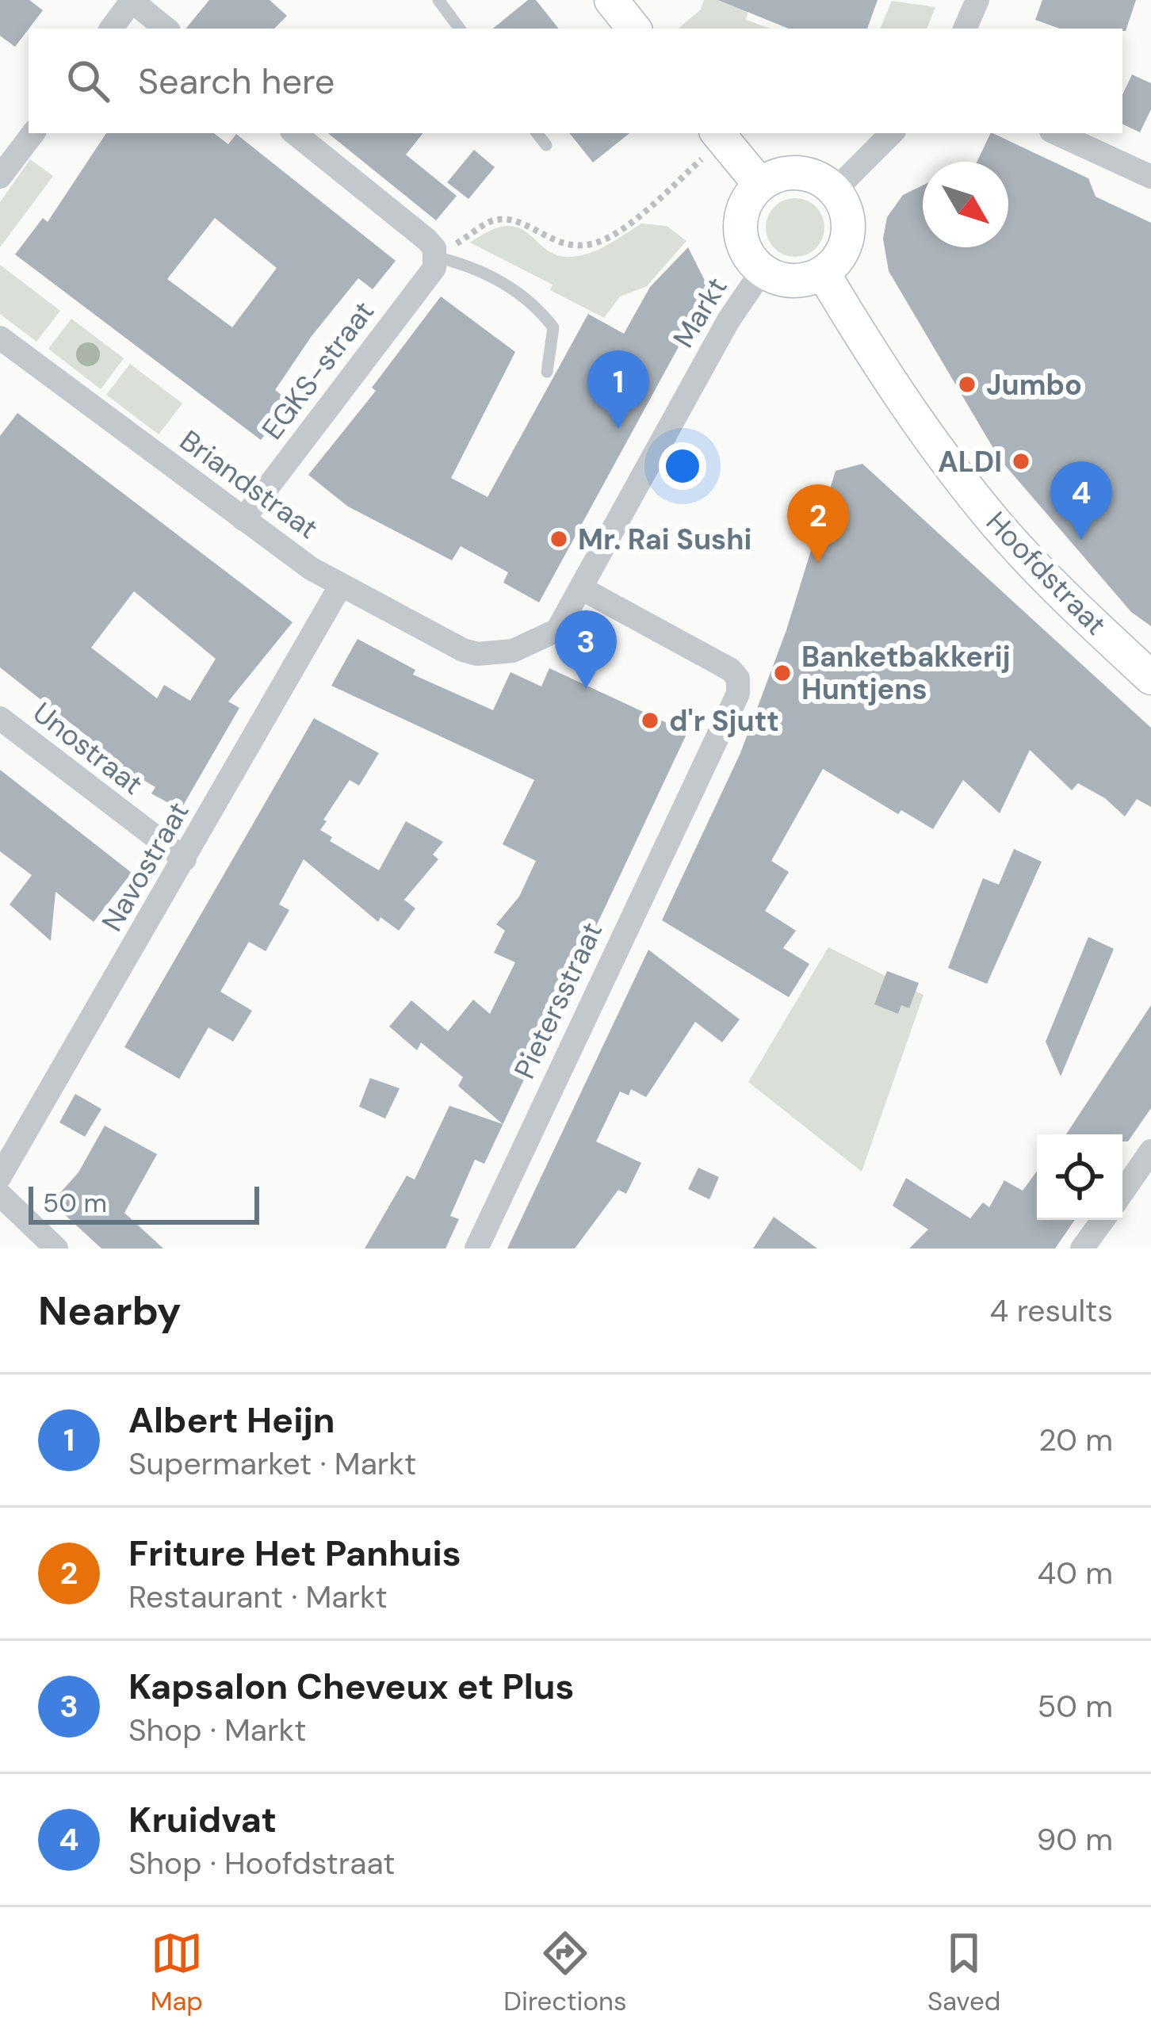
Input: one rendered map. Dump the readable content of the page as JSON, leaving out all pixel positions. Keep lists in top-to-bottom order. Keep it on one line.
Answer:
{"streets":{"street":["Markt","EGKS-straat","Briandstraat","Hoofdstraat","Unostraat","Navostraat","Pietersstraat"]},"crossings":[["Markt","Briandstraat"],["Markt","Hoofdstraat"],["Markt","Pietersstraat"],["EGKS-straat","Briandstraat"],["Briandstraat","Navostraat"],["Unostraat","Navostraat"]],"places":["Jumbo","ALDI","Mr. Rai Sushi","Banketbakkerij Huntjens","d'r Sjutt"],"scale_bar":"50 m","north":"bottom right","page":{"search":"Search here","pins":["1","4","2","3"],"scale":"50 m","heading":["Nearby","4 results"],"list":[{"mark":"1","name":"Albert Heijn","note":"Supermarket · Markt","value":"20 m"},{"mark":"2","name":"Friture Het Panhuis","note":"Restaurant · Markt","value":"40 m"},{"mark":"3","name":"Kapsalon Cheveux et Plus","note":"Shop · Markt","value":"50 m"},{"mark":"4","name":"Kruidvat","note":"Shop · Hoofdstraat","value":"90 m"}],"nav":["Map","Directions","Saved"]}}
